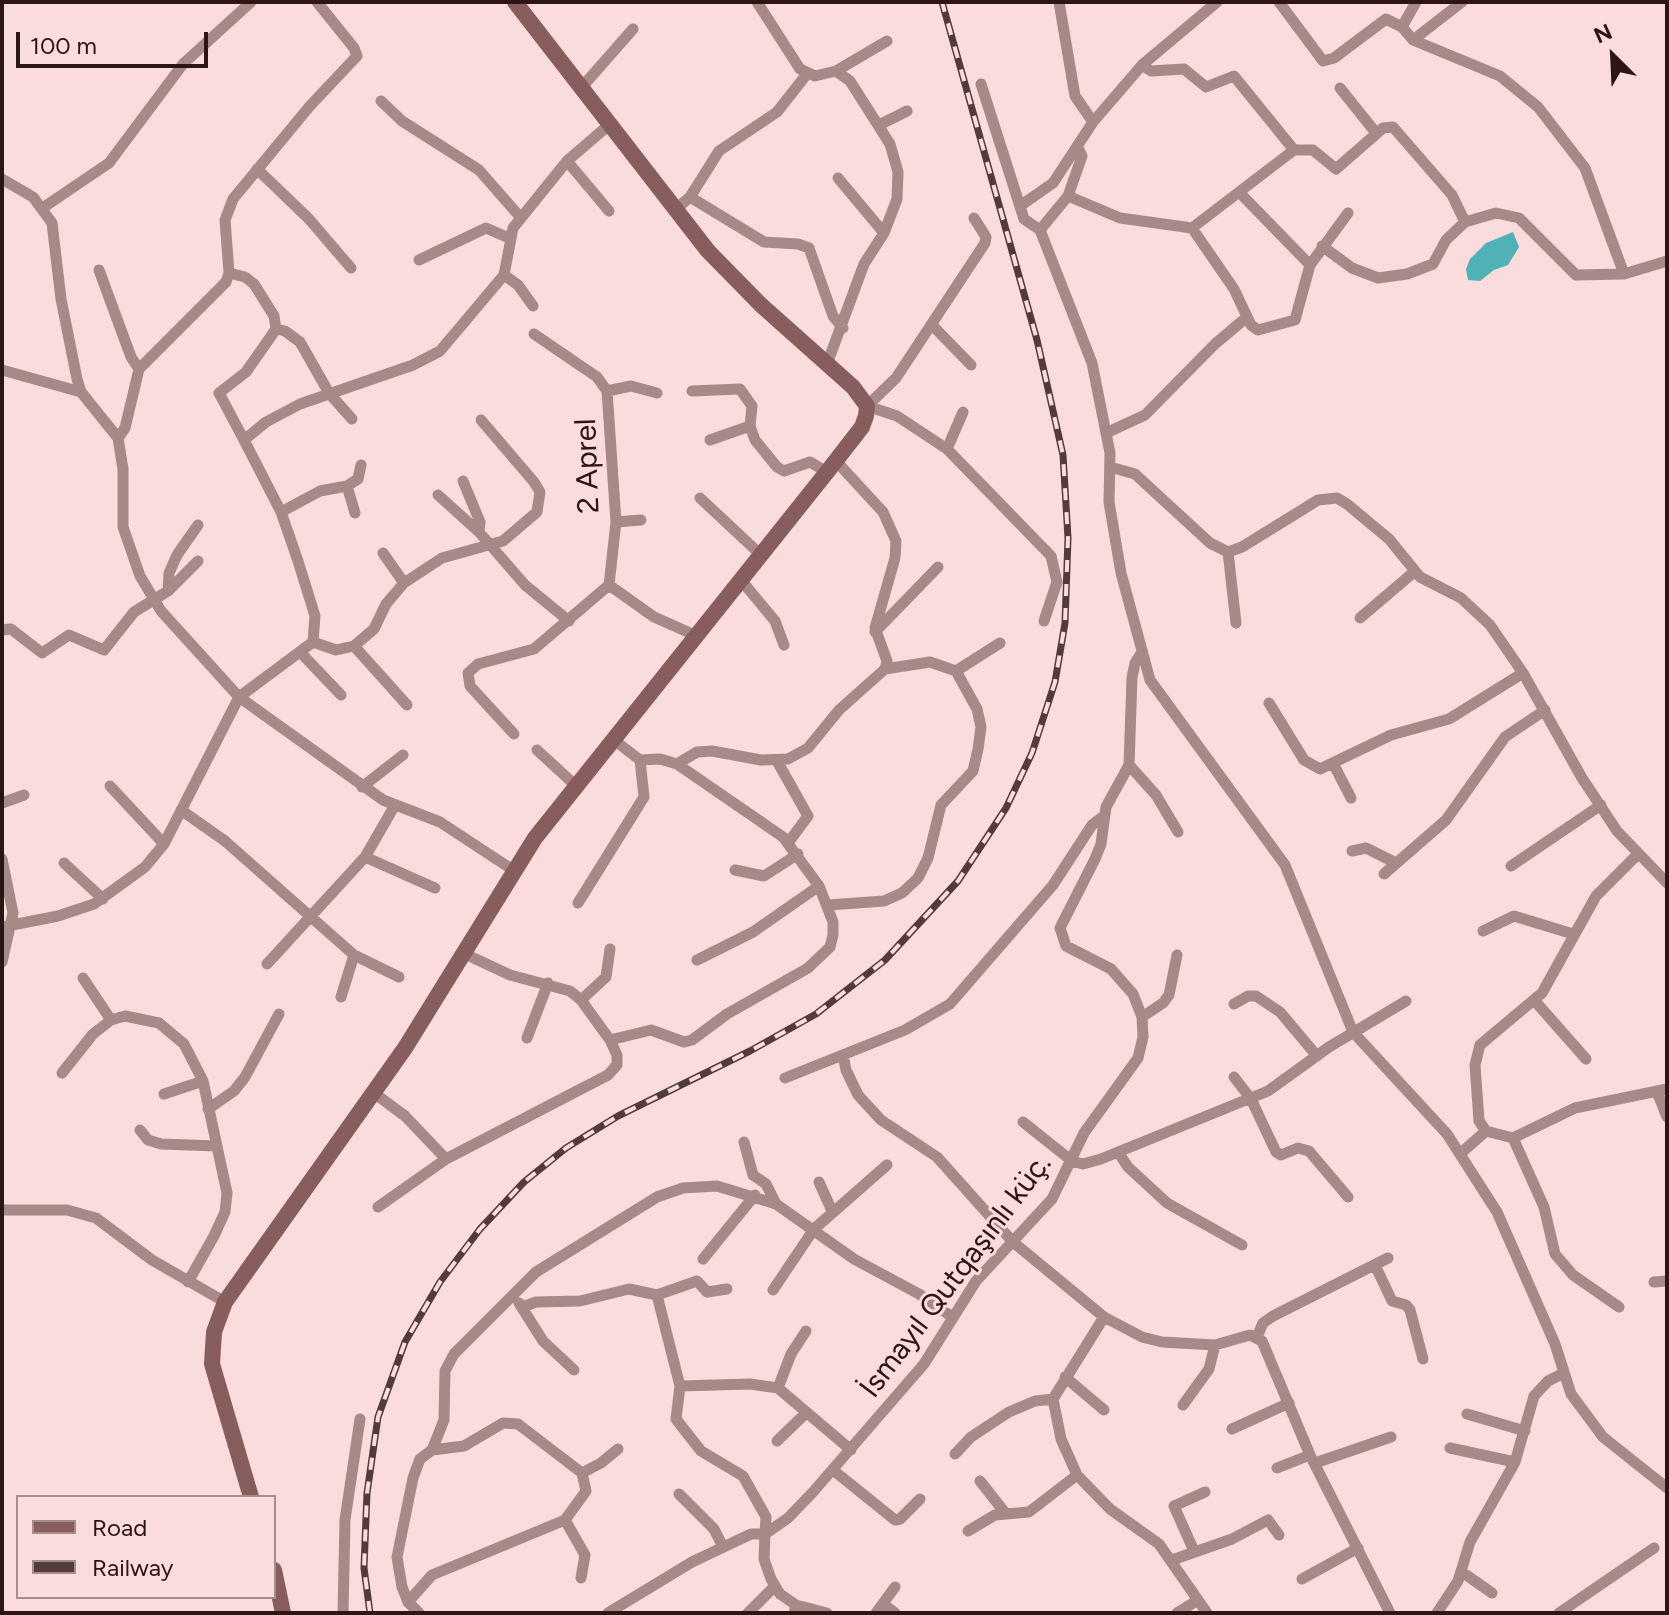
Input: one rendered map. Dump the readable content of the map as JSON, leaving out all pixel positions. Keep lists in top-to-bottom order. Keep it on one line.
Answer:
{"streets":{"street":["2 Aprel","İsmayıl Qutqaşınlı küç."]},"legend":["Road","Railway"],"scale_bar":"100 m","north":"top left"}
